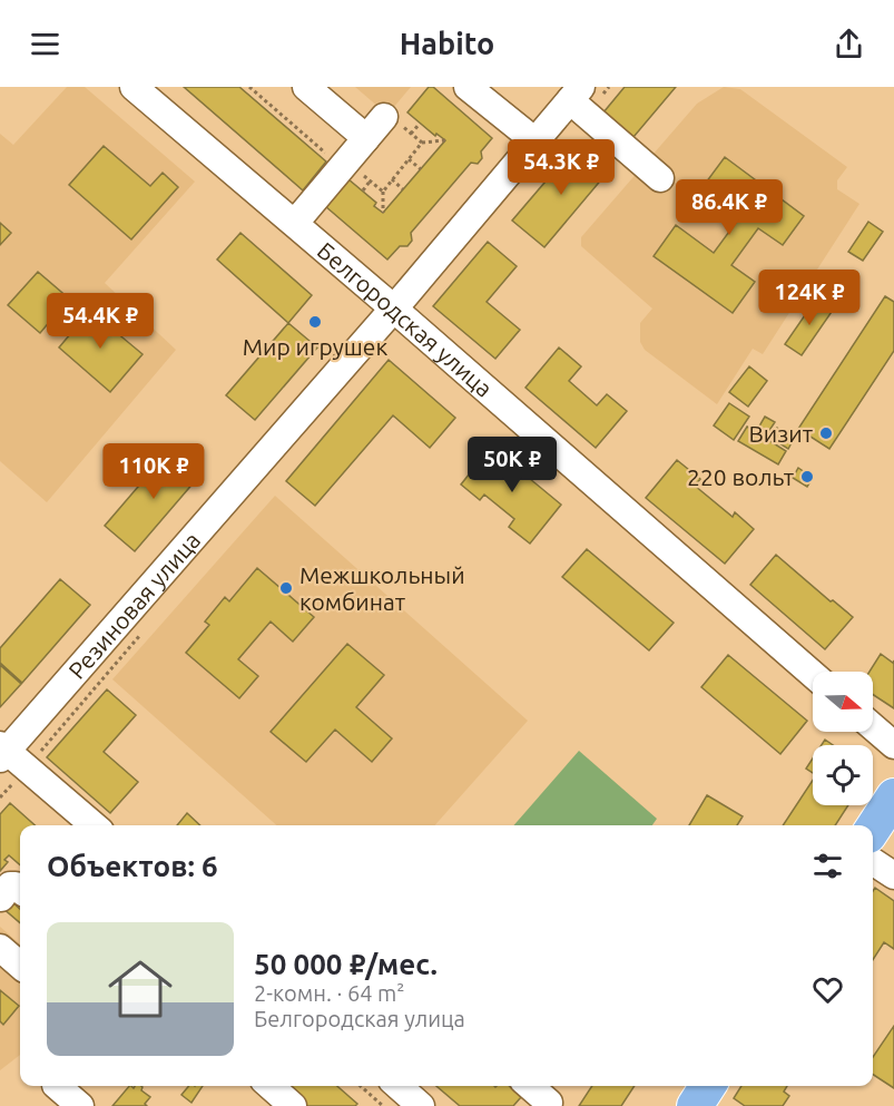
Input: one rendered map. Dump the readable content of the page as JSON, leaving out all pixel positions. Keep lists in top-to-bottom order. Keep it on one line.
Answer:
{"streets":{"street":["Белгородская улица","Резиновая улица"]},"crossings":[["Белгородская улица","Резиновая улица"]],"places":["Мир игрушек","Визит","220 вольт","Межшкольный комбинат"],"north":"right","page":{"header":"Habito","price":["54.3K ₽","86.4K ₽","124K ₽","54.4K ₽","50K ₽","110K ₽"],"heading":"Объектов: 6","list":[{"name":"50 000 ₽/мес.","note":"2-комн. · 64 m² · Белгородская улица"}]}}
